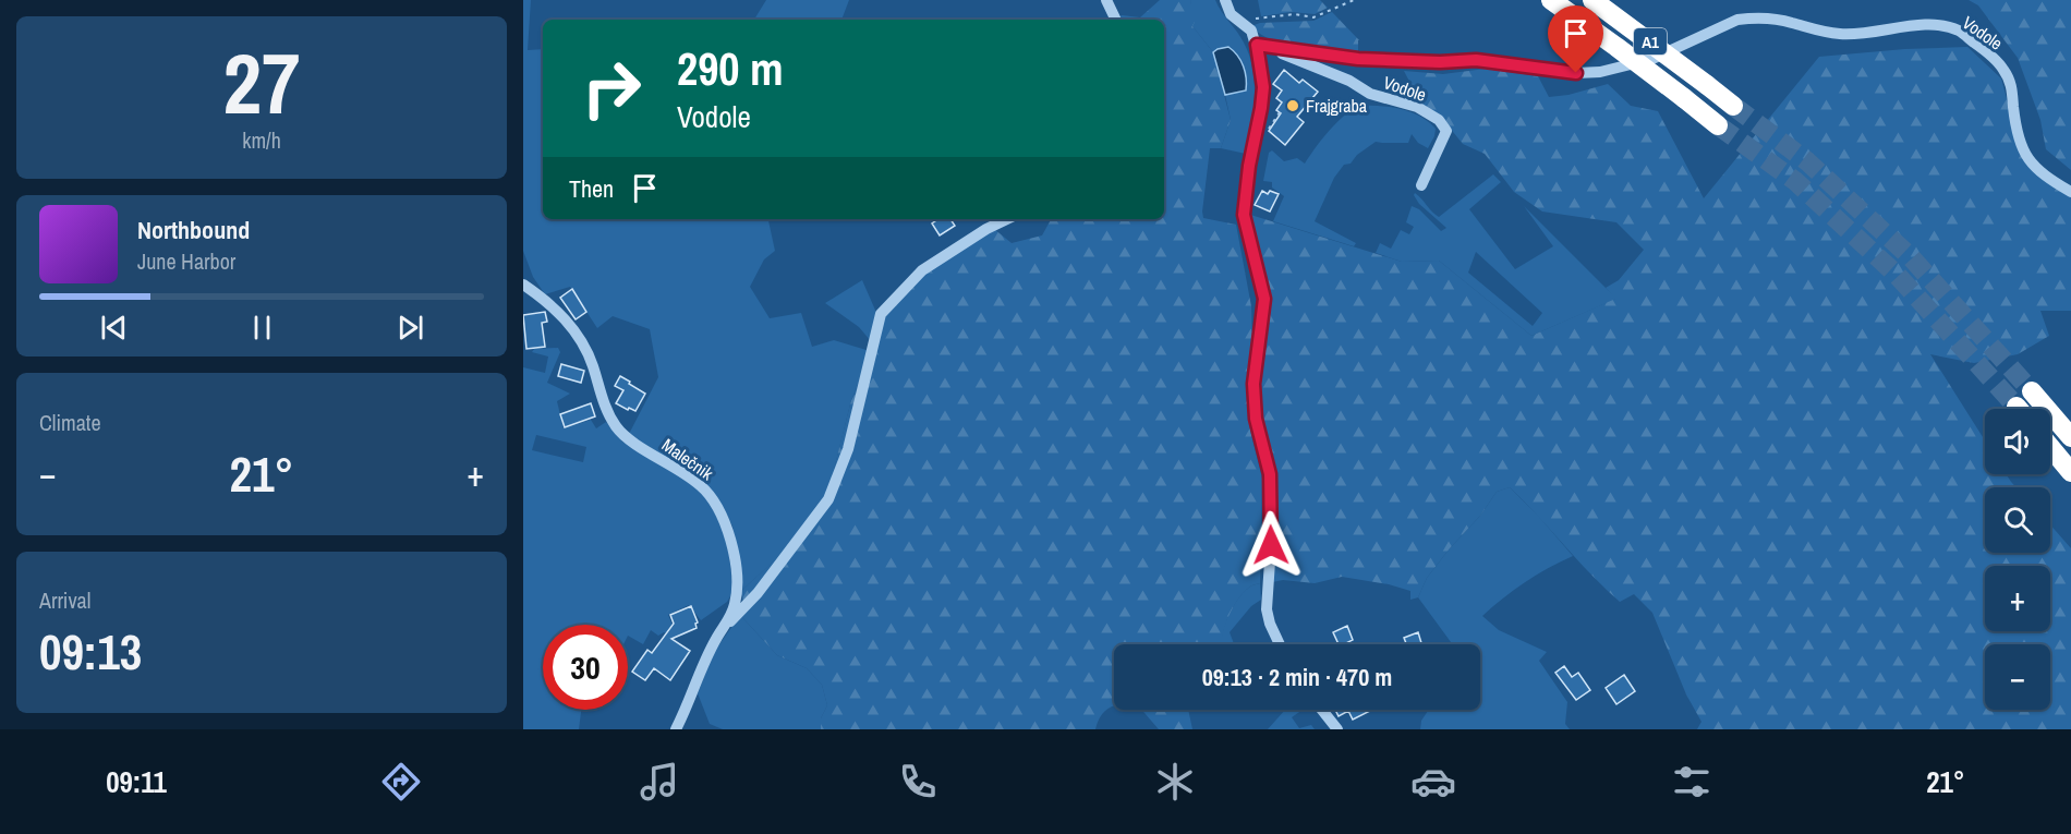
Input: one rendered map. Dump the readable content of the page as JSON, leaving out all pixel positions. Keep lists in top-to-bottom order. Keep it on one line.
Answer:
{"streets":{"highway":["A1"],"street":["Vodole","Malečnik"]},"places":["Frajgraba"],"page":{"tile":[["27","km/h"],"Climate",["Arrival","09:13"]],"turn":["290 m","Vodole"],"then":"Then","song":["Northbound","June Harbor"],"map_buttons":["+","−"],"heat":["−","21°","+"],"limit":"30","trip":"09:13 · 2 min · 470 m","tabs":["09:11","21°"]}}
